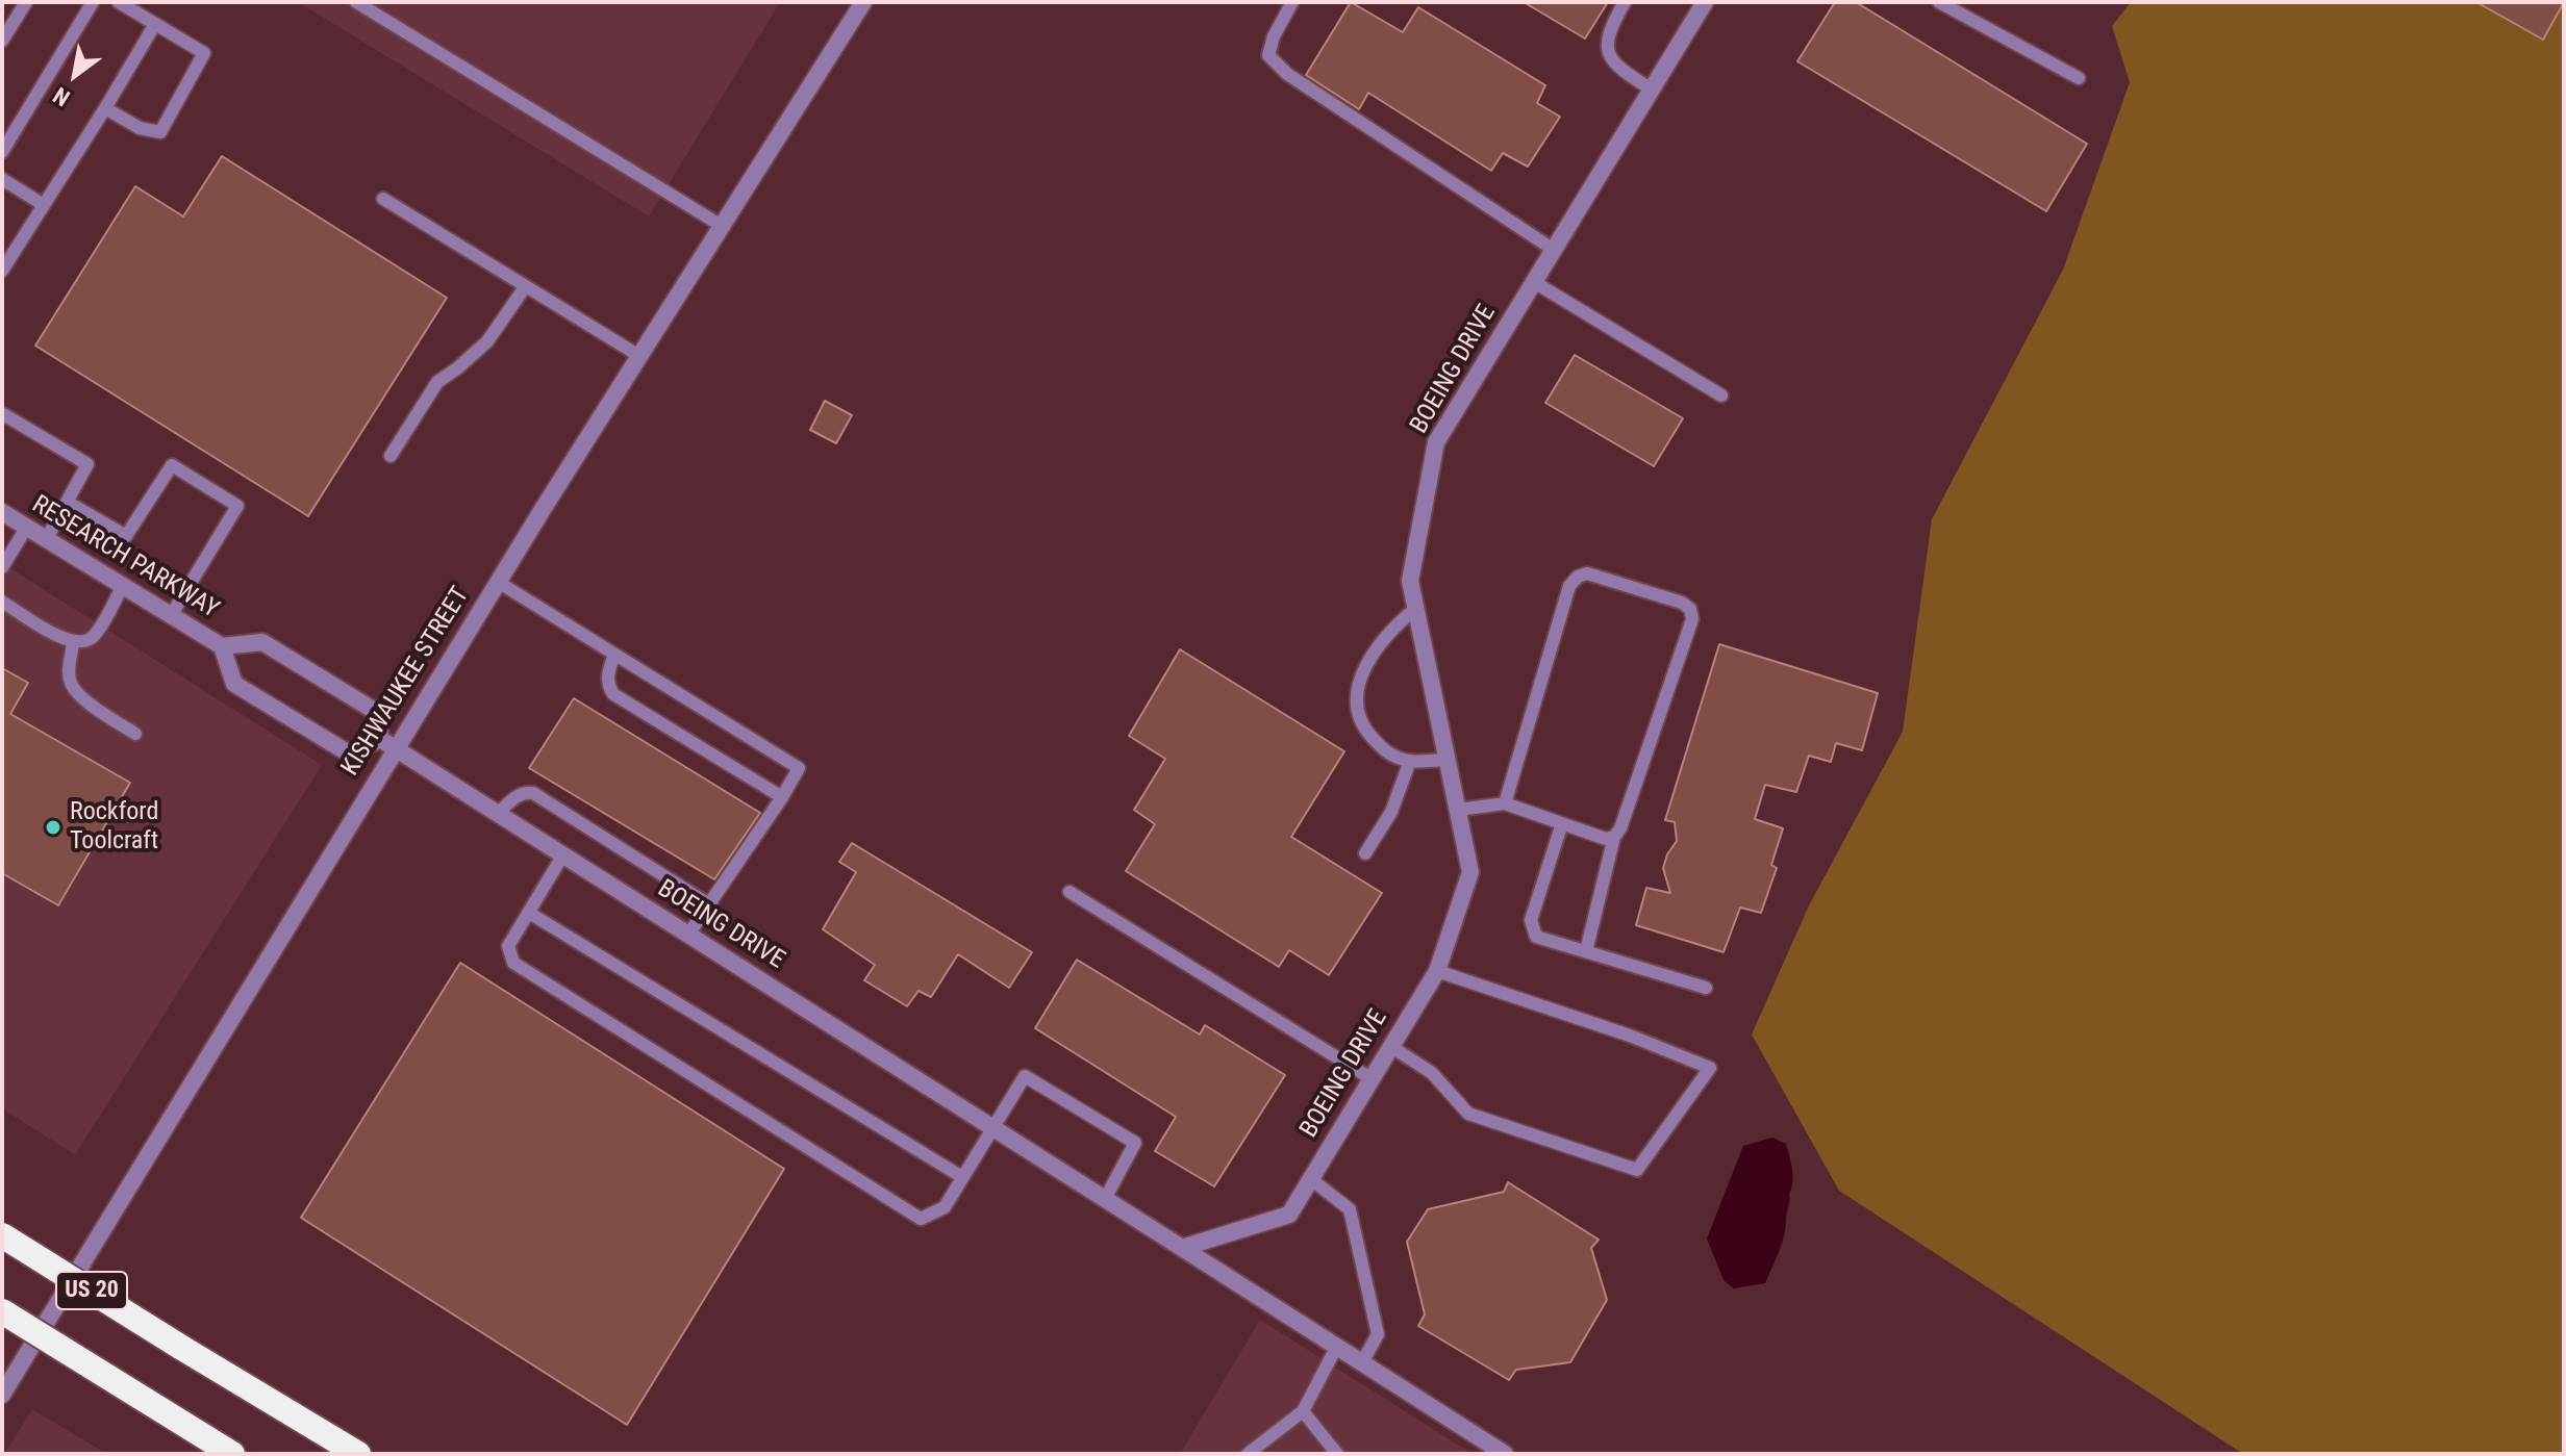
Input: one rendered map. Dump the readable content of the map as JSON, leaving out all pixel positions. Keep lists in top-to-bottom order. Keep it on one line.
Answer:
{"streets":{"highway":["US 20"],"street":["BOEING DRIVE","RESEARCH PARKWAY","KISHWAUKEE STREET"]},"crossings":[["BOEING DRIVE","RESEARCH PARKWAY"],["BOEING DRIVE","KISHWAUKEE STREET"],["RESEARCH PARKWAY","KISHWAUKEE STREET"]],"places":["Rockford Toolcraft"],"north":"bottom left"}
